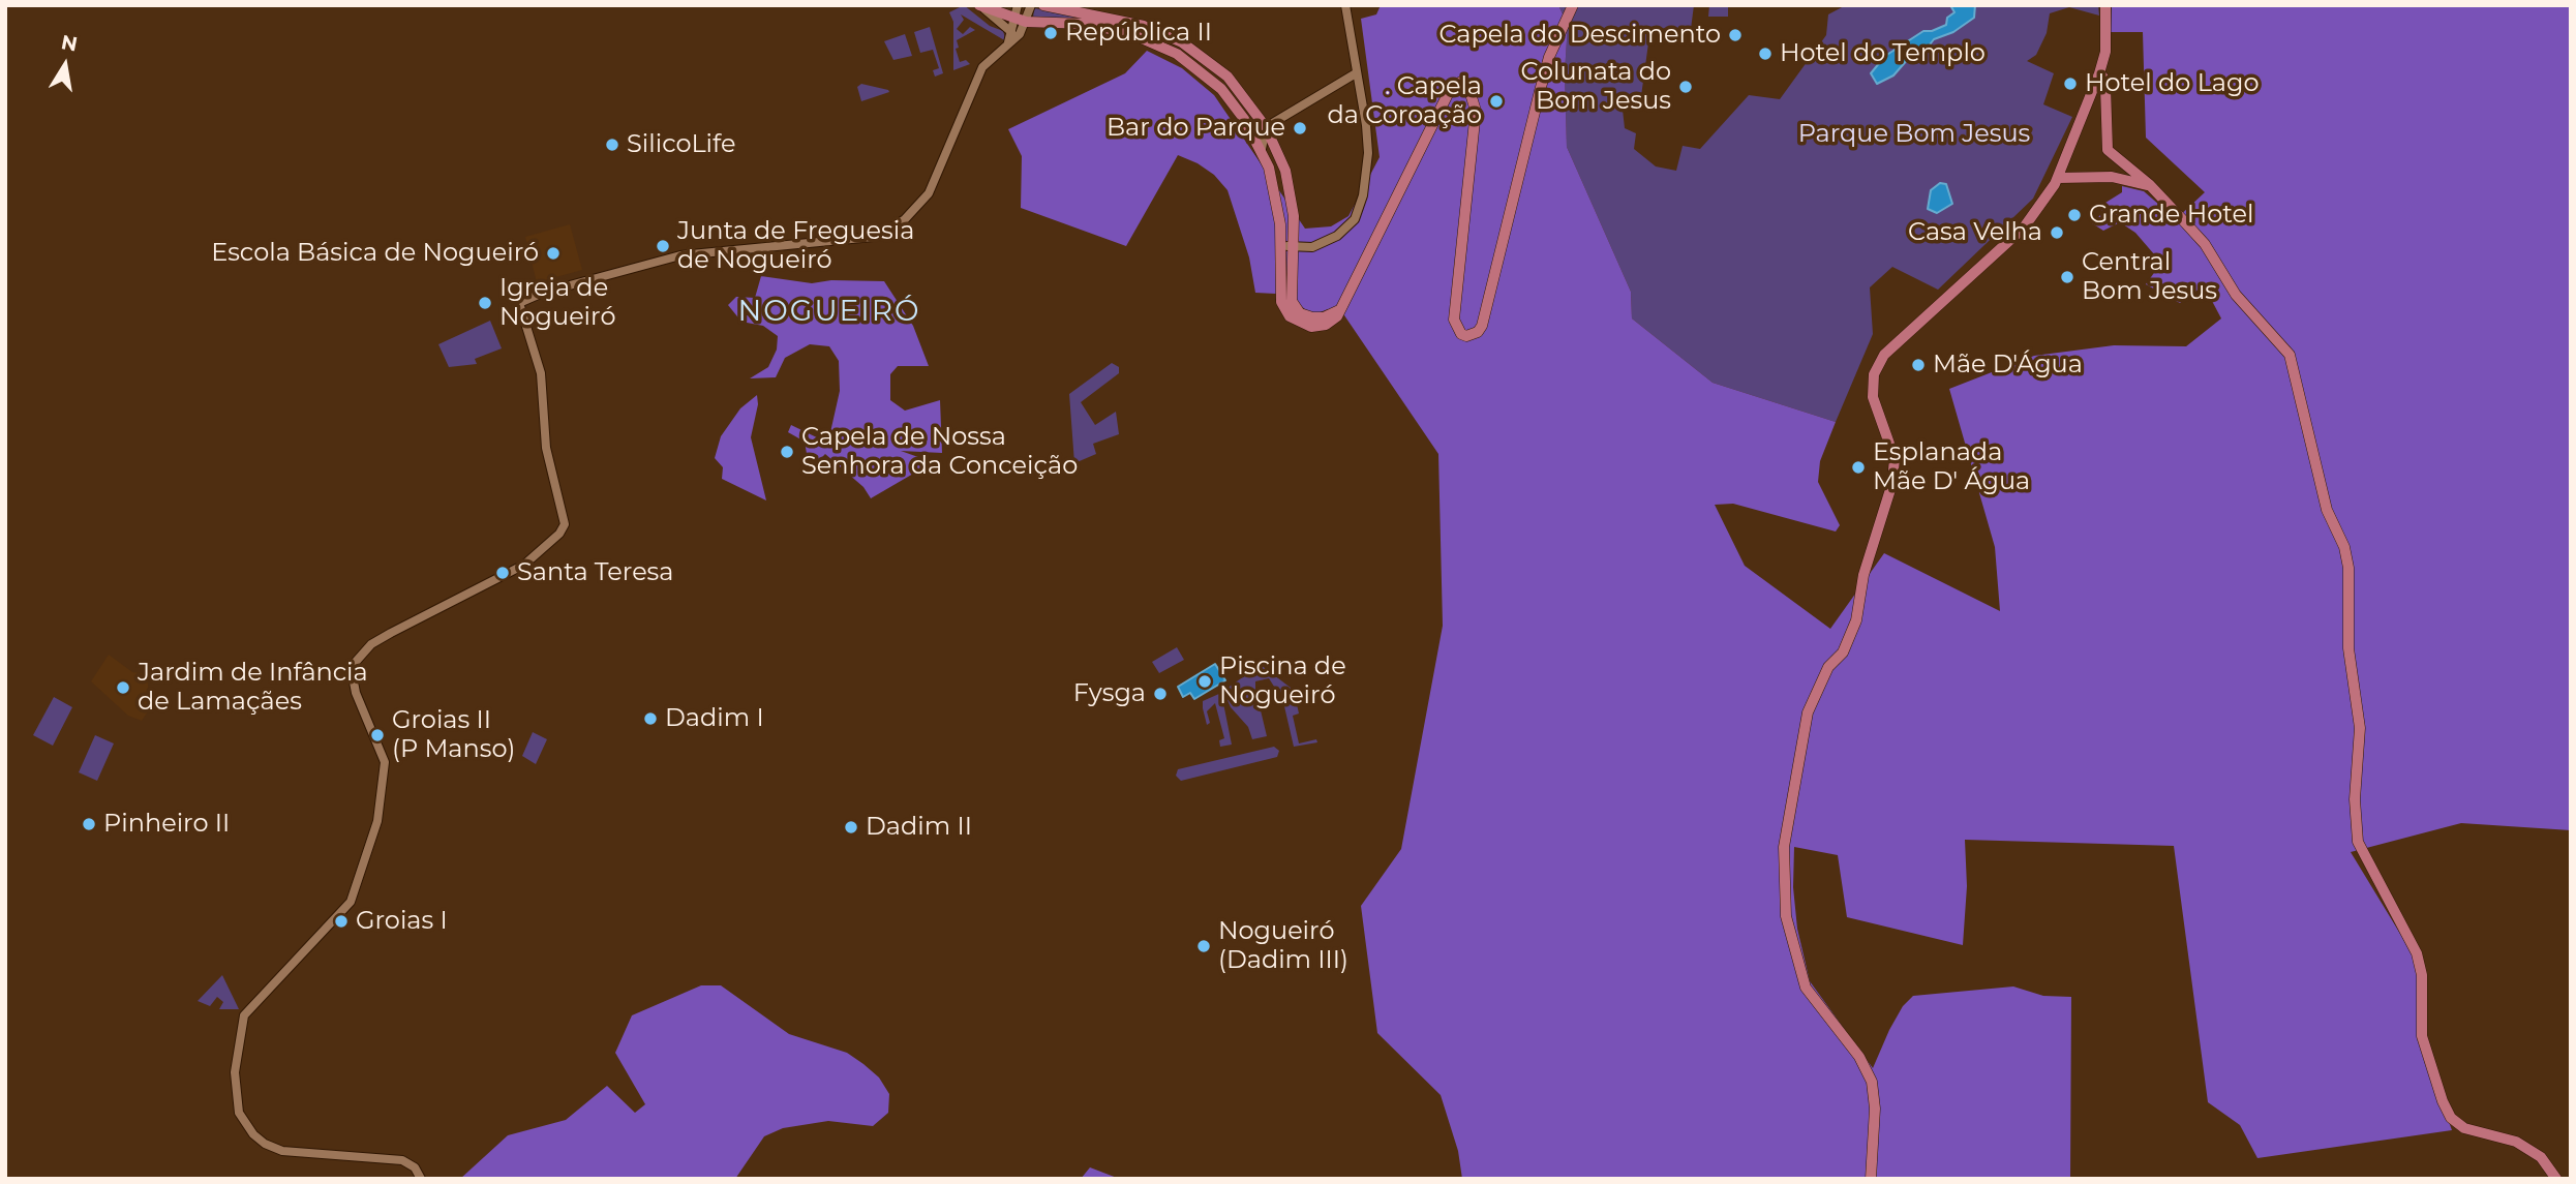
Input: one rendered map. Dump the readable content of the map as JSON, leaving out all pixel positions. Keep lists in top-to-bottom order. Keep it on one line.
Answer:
{"districts":["NOGUEIRÓ"],"parks":["Parque Bom Jesus"],"places":["República II","Capela do Descimento","Hotel do Templo","Hotel do Lago","Colunata do Bom Jesus",". Capela da Coroação","Bar do Parque","SilicoLife","Grande Hotel","Casa Velha","Junta de Freguesia de Nogueiró","Escola Básica de Nogueiró","Central Bom Jesus","Igreja de Nogueiró","Mãe D'Água","Capela de Nossa Senhora da Conceição","Esplanada Mãe D' Água","Santa Teresa","Piscina de Nogueiró","Jardim de Infância de Lamaçães","Fysga","Dadim I","Groias II (P Manso)","Pinheiro II","Dadim II","Groias I","Nogueiró (Dadim III)"],"north":"top"}
